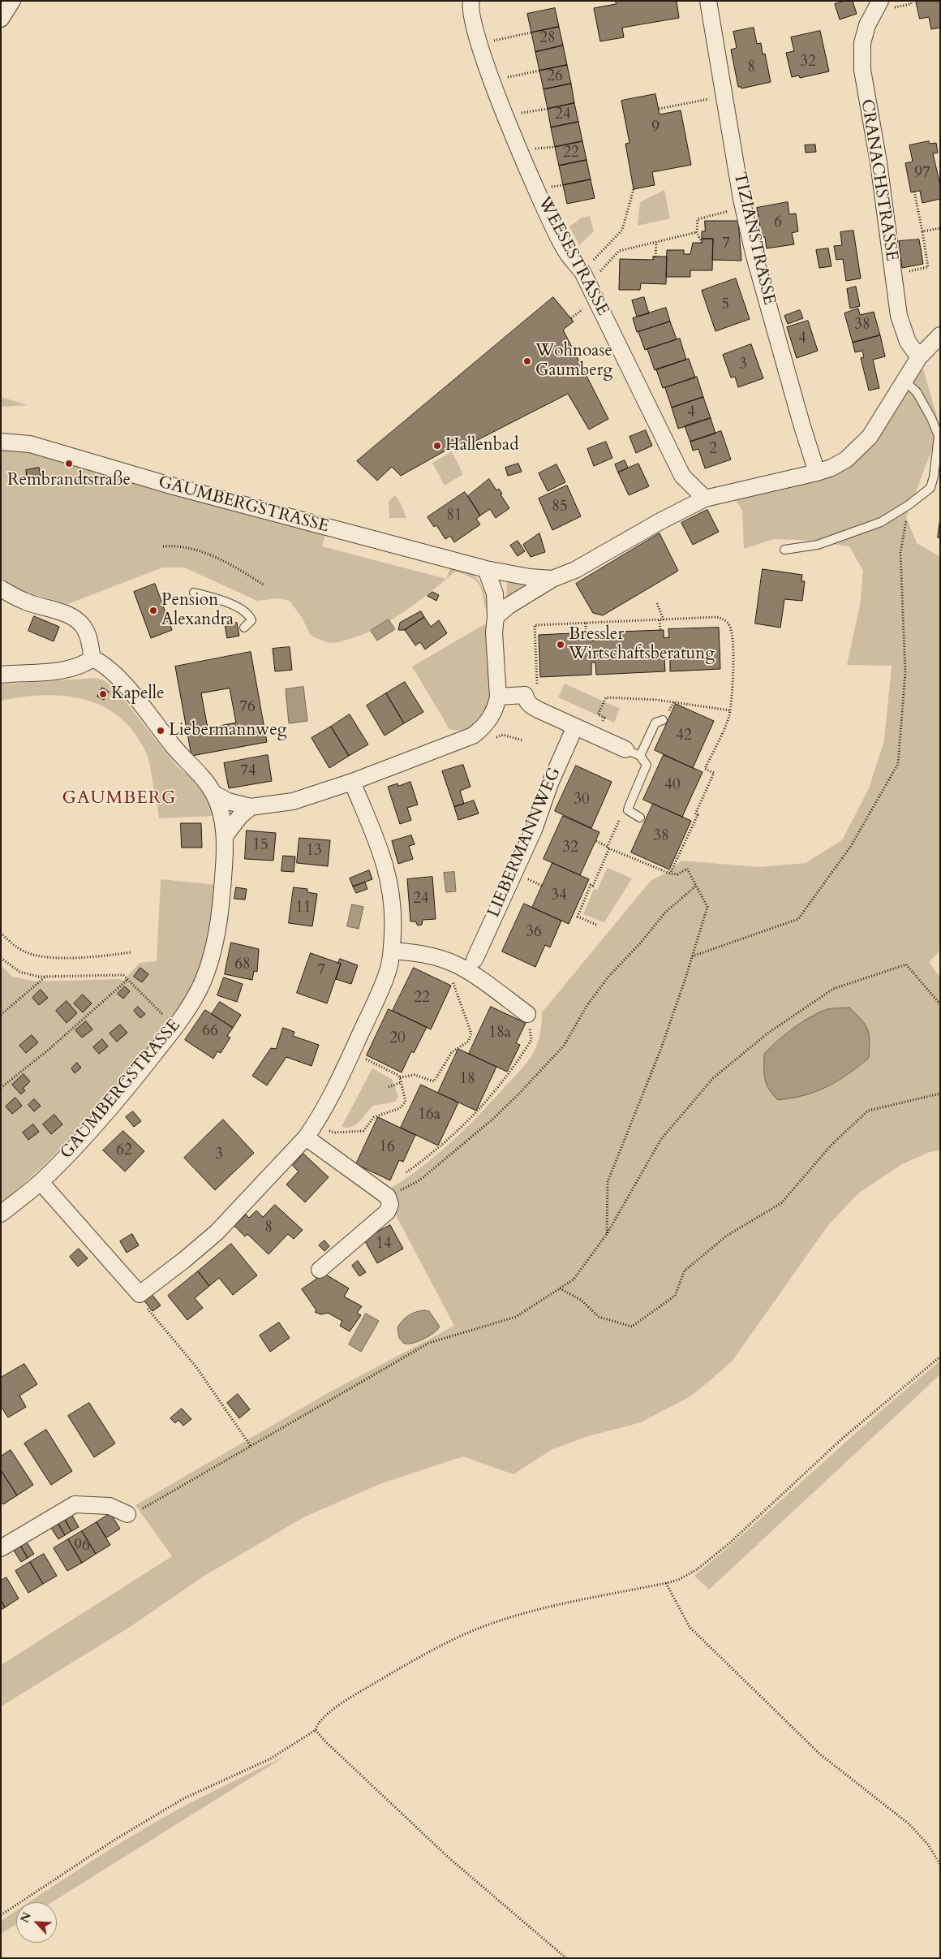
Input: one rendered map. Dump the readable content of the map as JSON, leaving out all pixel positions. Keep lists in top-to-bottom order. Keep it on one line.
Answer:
{"streets":{"street":["CRANACHSTRASSE","TIZIANSTRASSE","WEESESTRASSE","GAUMBERGSTRASSE","LIEBERMANNWEG"]},"crossings":[["CRANACHSTRASSE","GAUMBERGSTRASSE"],["TIZIANSTRASSE","GAUMBERGSTRASSE"],["WEESESTRASSE","GAUMBERGSTRASSE"]],"districts":["GAUMBERG"],"places":["Wohnoase Gaumberg","Hallenbad","Rembrandtstraße","Pension Alexandra","Bressler Wirtschaftsberatung","Kapelle","Liebermannweg"],"house_numbers":["28","32","8","26","24","9","22","97","6","7","5","38","4","3","4","2","85","81","76","42","74","40","30","38","15","32","13","34","24","11","36","68","7","22","66","18a","20","18","16a","16","62","3","8","14","96"],"north":"top left"}
